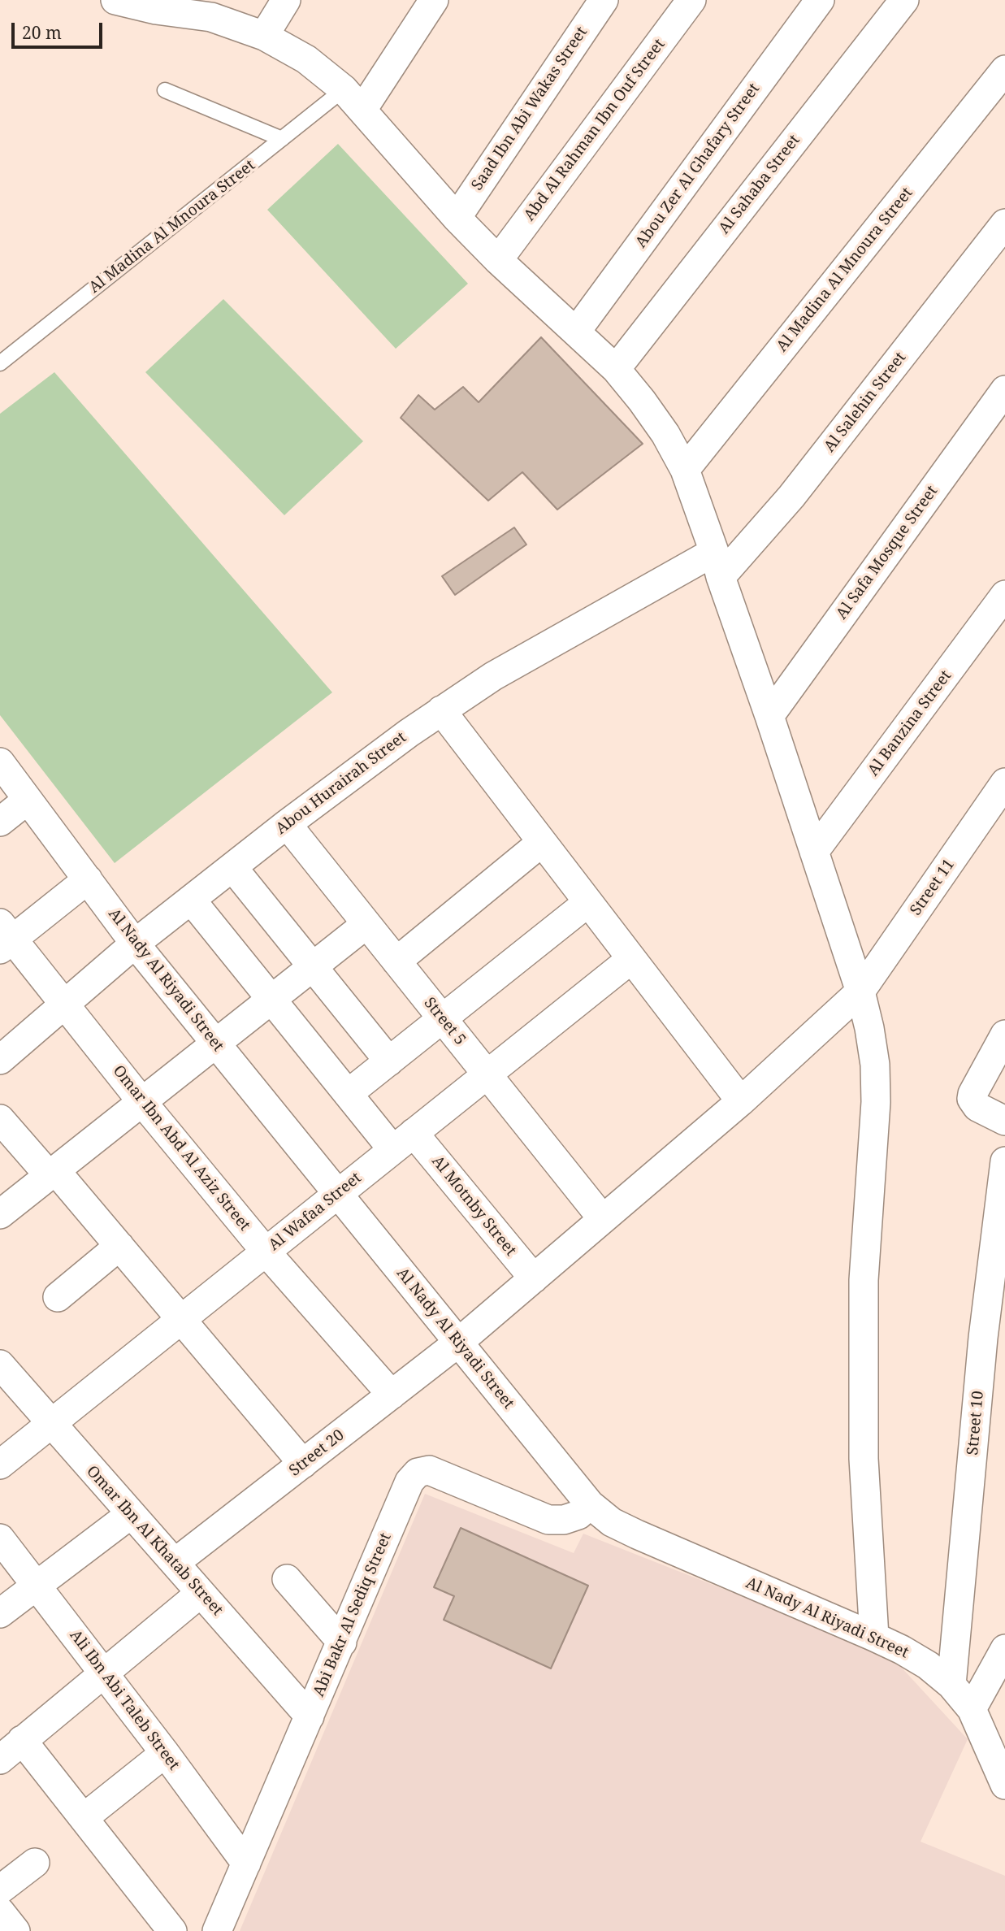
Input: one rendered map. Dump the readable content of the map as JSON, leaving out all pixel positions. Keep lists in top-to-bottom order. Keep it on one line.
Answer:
{"streets":{"street":["Saad Ibn Abi Wakas Street","Abd Al Rahman Ibn Ouf Street","Abou Zer Al Ghafary Street","Al Sahaba Street","Al Madina Al Mnoura Street","Al Salehin Street","Al Safa Mosque Street","Al Banzina Street","Abou Hurairah Street","Street 11","Al Nady Al Riyadi Street","Street 5","Omar Ibn Abd Al Aziz Street","Al Motnby Street","Al Wafaa Street","Street 10","Street 20","Omar Ibn Al Khatab Street","Abi Bakr Al Sediq Street","Ali Ibn Abi Taleb Street"]},"crossings":[["Al Salehin Street","Abou Hurairah Street"],["Abou Hurairah Street","Al Nady Al Riyadi Street"],["Abou Hurairah Street","Street 5"],["Abou Hurairah Street","Omar Ibn Abd Al Aziz Street"],["Abou Hurairah Street","Al Motnby Street"],["Street 11","Street 5"],["Street 11","Street 20"],["Al Nady Al Riyadi Street","Al Wafaa Street"],["Al Nady Al Riyadi Street","Street 10"],["Al Nady Al Riyadi Street","Street 20"],["Al Nady Al Riyadi Street","Abi Bakr Al Sediq Street"],["Street 5","Al Wafaa Street"],["Street 5","Street 20"],["Omar Ibn Abd Al Aziz Street","Al Wafaa Street"],["Omar Ibn Abd Al Aziz Street","Street 20"],["Al Motnby Street","Al Wafaa Street"],["Al Motnby Street","Street 20"],["Al Wafaa Street","Omar Ibn Al Khatab Street"],["Street 20","Omar Ibn Al Khatab Street"],["Omar Ibn Al Khatab Street","Abi Bakr Al Sediq Street"],["Abi Bakr Al Sediq Street","Ali Ibn Abi Taleb Street"]],"scale_bar":"20 m"}
